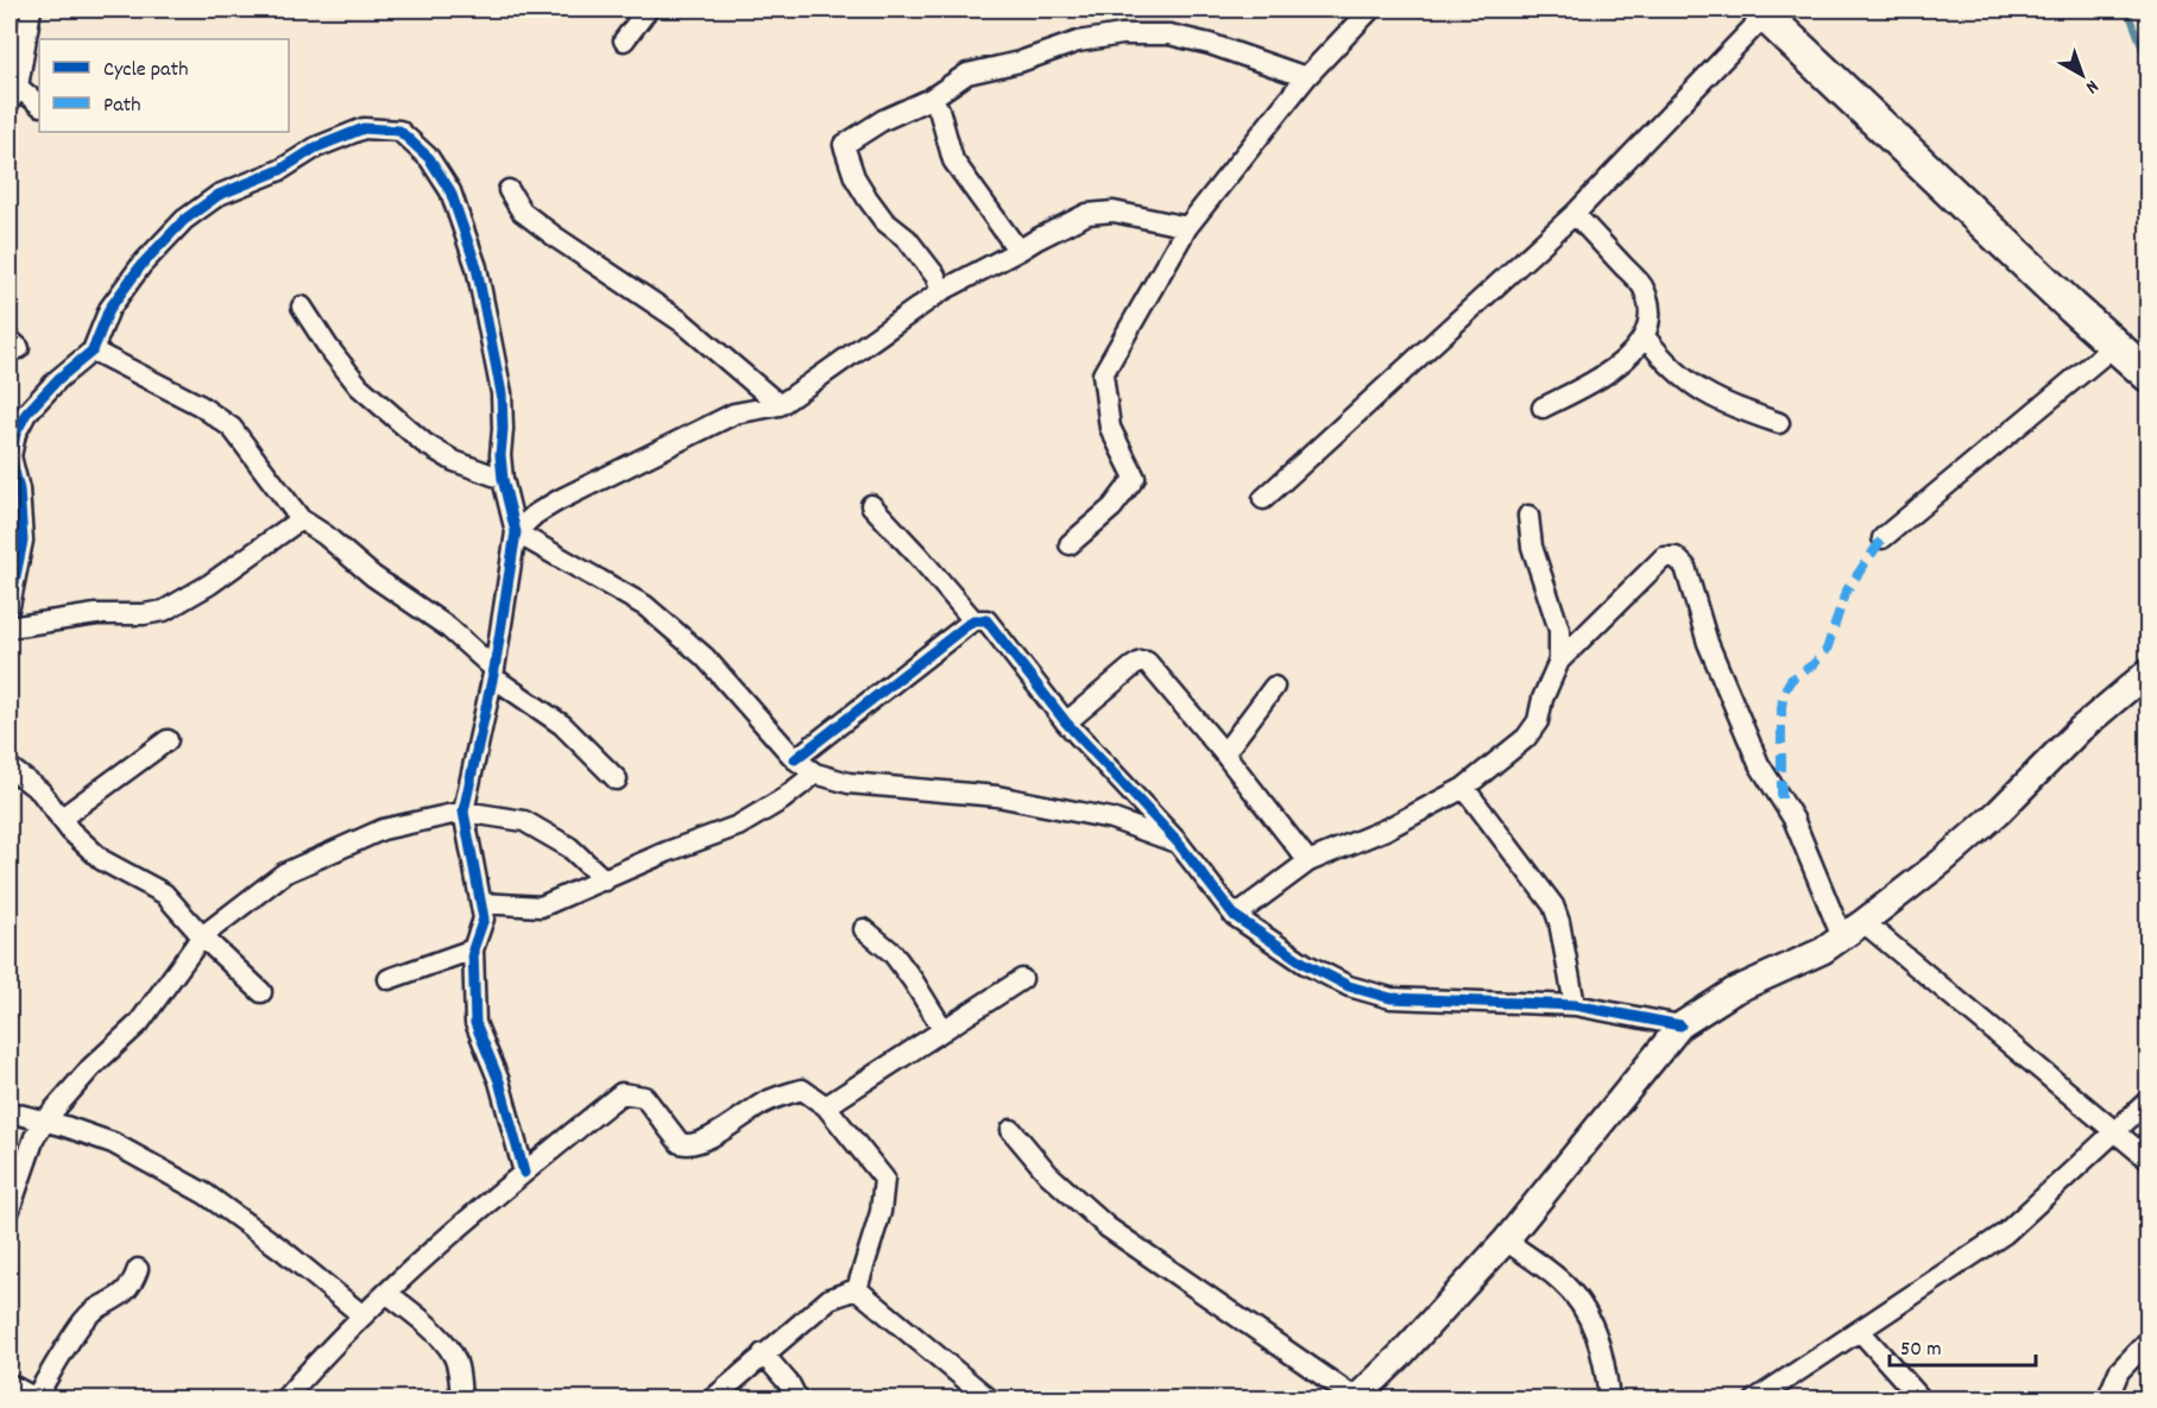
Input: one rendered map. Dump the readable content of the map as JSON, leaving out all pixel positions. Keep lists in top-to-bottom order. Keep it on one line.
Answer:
{"legend":["Cycle path","Path"],"scale_bar":"50 m","north":"bottom right"}
